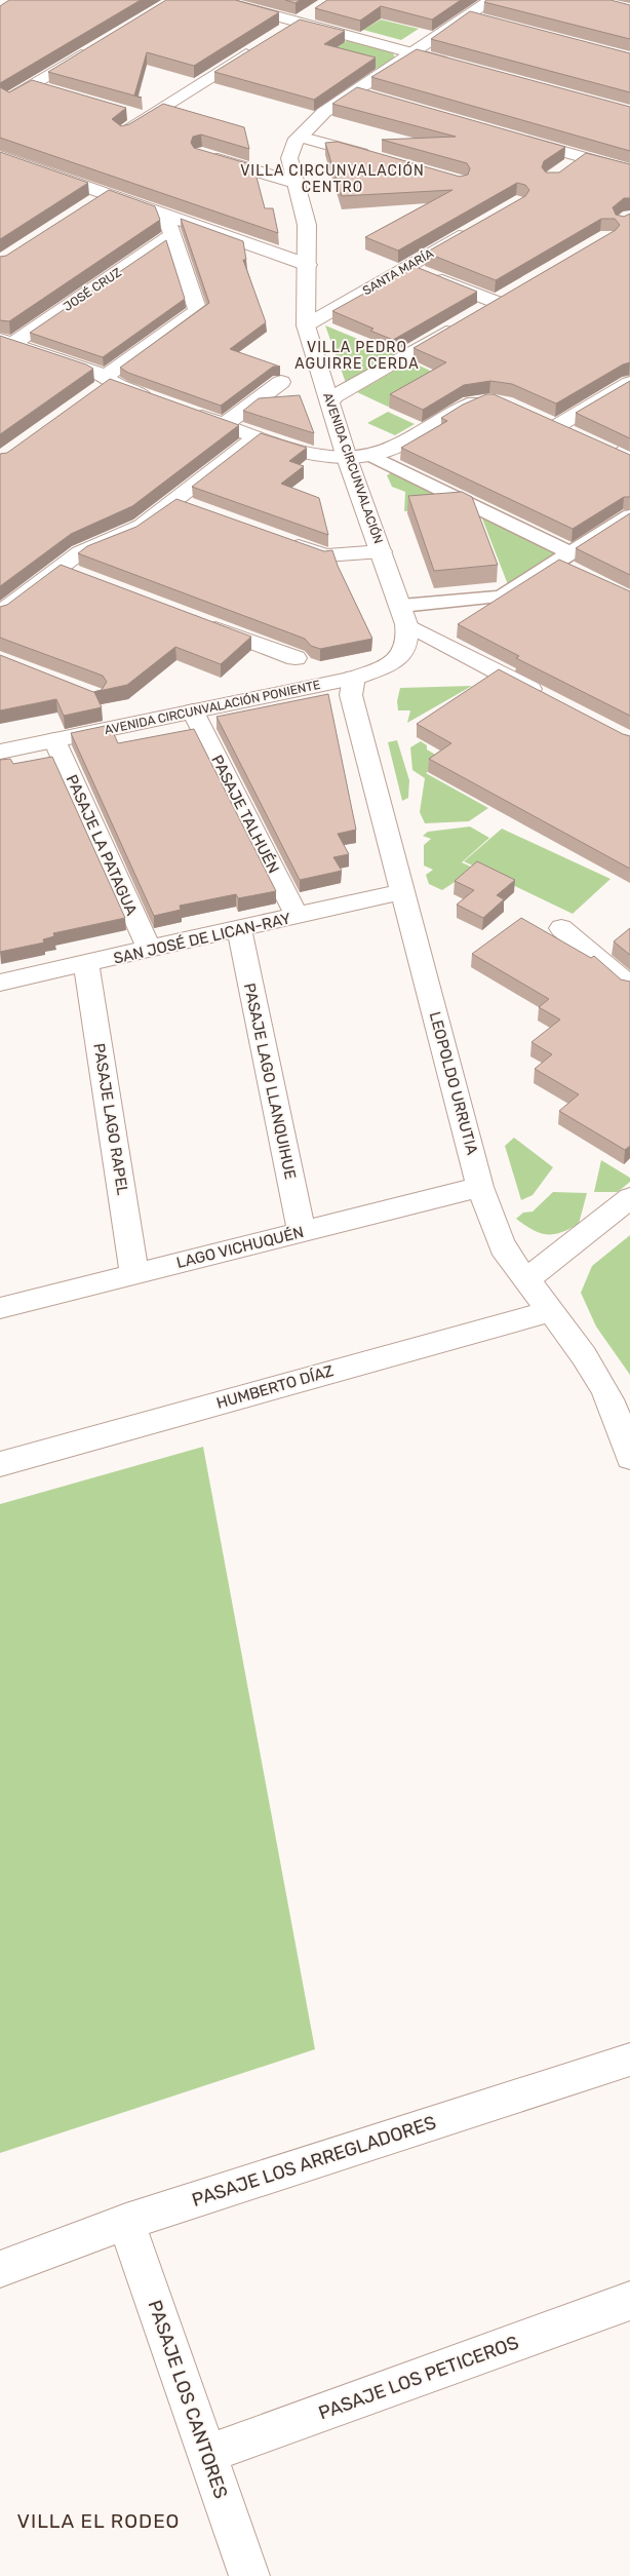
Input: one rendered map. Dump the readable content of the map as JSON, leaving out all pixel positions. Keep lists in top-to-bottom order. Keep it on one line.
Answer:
{"streets":{"street":["SANTA MARÍA","JOSÉ CRUZ","AVENIDA CIRCUNVALACIÓN","AVENIDA CIRCUNVALACIÓN PONIENTE","PASAJE TALHUÉN","PASAJE LA PATAGUA","SAN JOSÉ DE LICAN-RAY","PASAJE LAGO LLANQUIHUE","LEOPOLDO URRUTIA","PASAJE LAGO RAPEL","LAGO VICHUQUÉN","HUMBERTO DÍAZ","PASAJE LOS ARREGLADORES","PASAJE LOS PETICEROS","PASAJE LOS CANTORES"]},"crossings":[["SANTA MARÍA","AVENIDA CIRCUNVALACIÓN"],["AVENIDA CIRCUNVALACIÓN","AVENIDA CIRCUNVALACIÓN PONIENTE"],["AVENIDA CIRCUNVALACIÓN PONIENTE","PASAJE TALHUÉN"],["AVENIDA CIRCUNVALACIÓN PONIENTE","PASAJE LA PATAGUA"],["AVENIDA CIRCUNVALACIÓN PONIENTE","LEOPOLDO URRUTIA"],["PASAJE TALHUÉN","SAN JOSÉ DE LICAN-RAY"],["PASAJE LA PATAGUA","SAN JOSÉ DE LICAN-RAY"],["SAN JOSÉ DE LICAN-RAY","PASAJE LAGO LLANQUIHUE"],["SAN JOSÉ DE LICAN-RAY","LEOPOLDO URRUTIA"],["SAN JOSÉ DE LICAN-RAY","PASAJE LAGO RAPEL"],["PASAJE LAGO LLANQUIHUE","LAGO VICHUQUÉN"],["LEOPOLDO URRUTIA","LAGO VICHUQUÉN"],["LEOPOLDO URRUTIA","HUMBERTO DÍAZ"],["PASAJE LAGO RAPEL","LAGO VICHUQUÉN"],["PASAJE LOS ARREGLADORES","PASAJE LOS CANTORES"],["PASAJE LOS PETICEROS","PASAJE LOS CANTORES"]],"districts":["VILLA CIRCUNVALACIÓN CENTRO","VILLA PEDRO AGUIRRE CERDA","VILLA EL RODEO"]}
